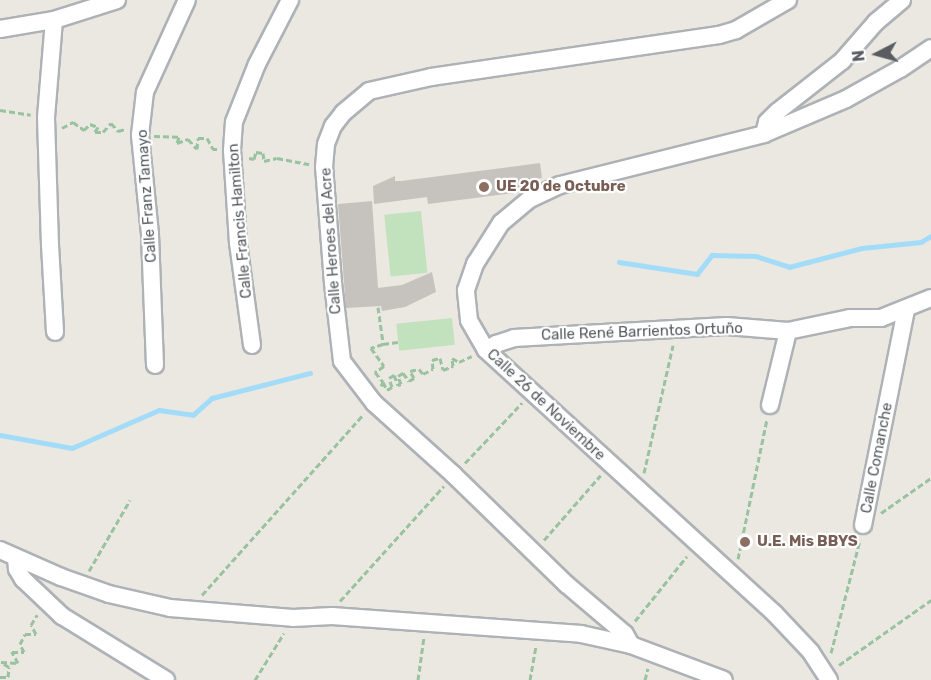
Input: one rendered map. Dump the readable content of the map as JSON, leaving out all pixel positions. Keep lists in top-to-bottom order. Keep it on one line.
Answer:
{"streets":{"street":["Calle Franz Tamayo","Calle Francis Hamilton","Calle Heroes del Acre","Calle René Barrientos Ortuño","Calle 26 de Noviembre","Calle Comanche"]},"crossings":[["Calle René Barrientos Ortuño","Calle 26 de Noviembre"],["Calle René Barrientos Ortuño","Calle Comanche"],["Calle 26 de Noviembre","Calle Comanche"]],"places":["UE 20 de Octubre","U.E. Mis BBYS"],"north":"left"}
